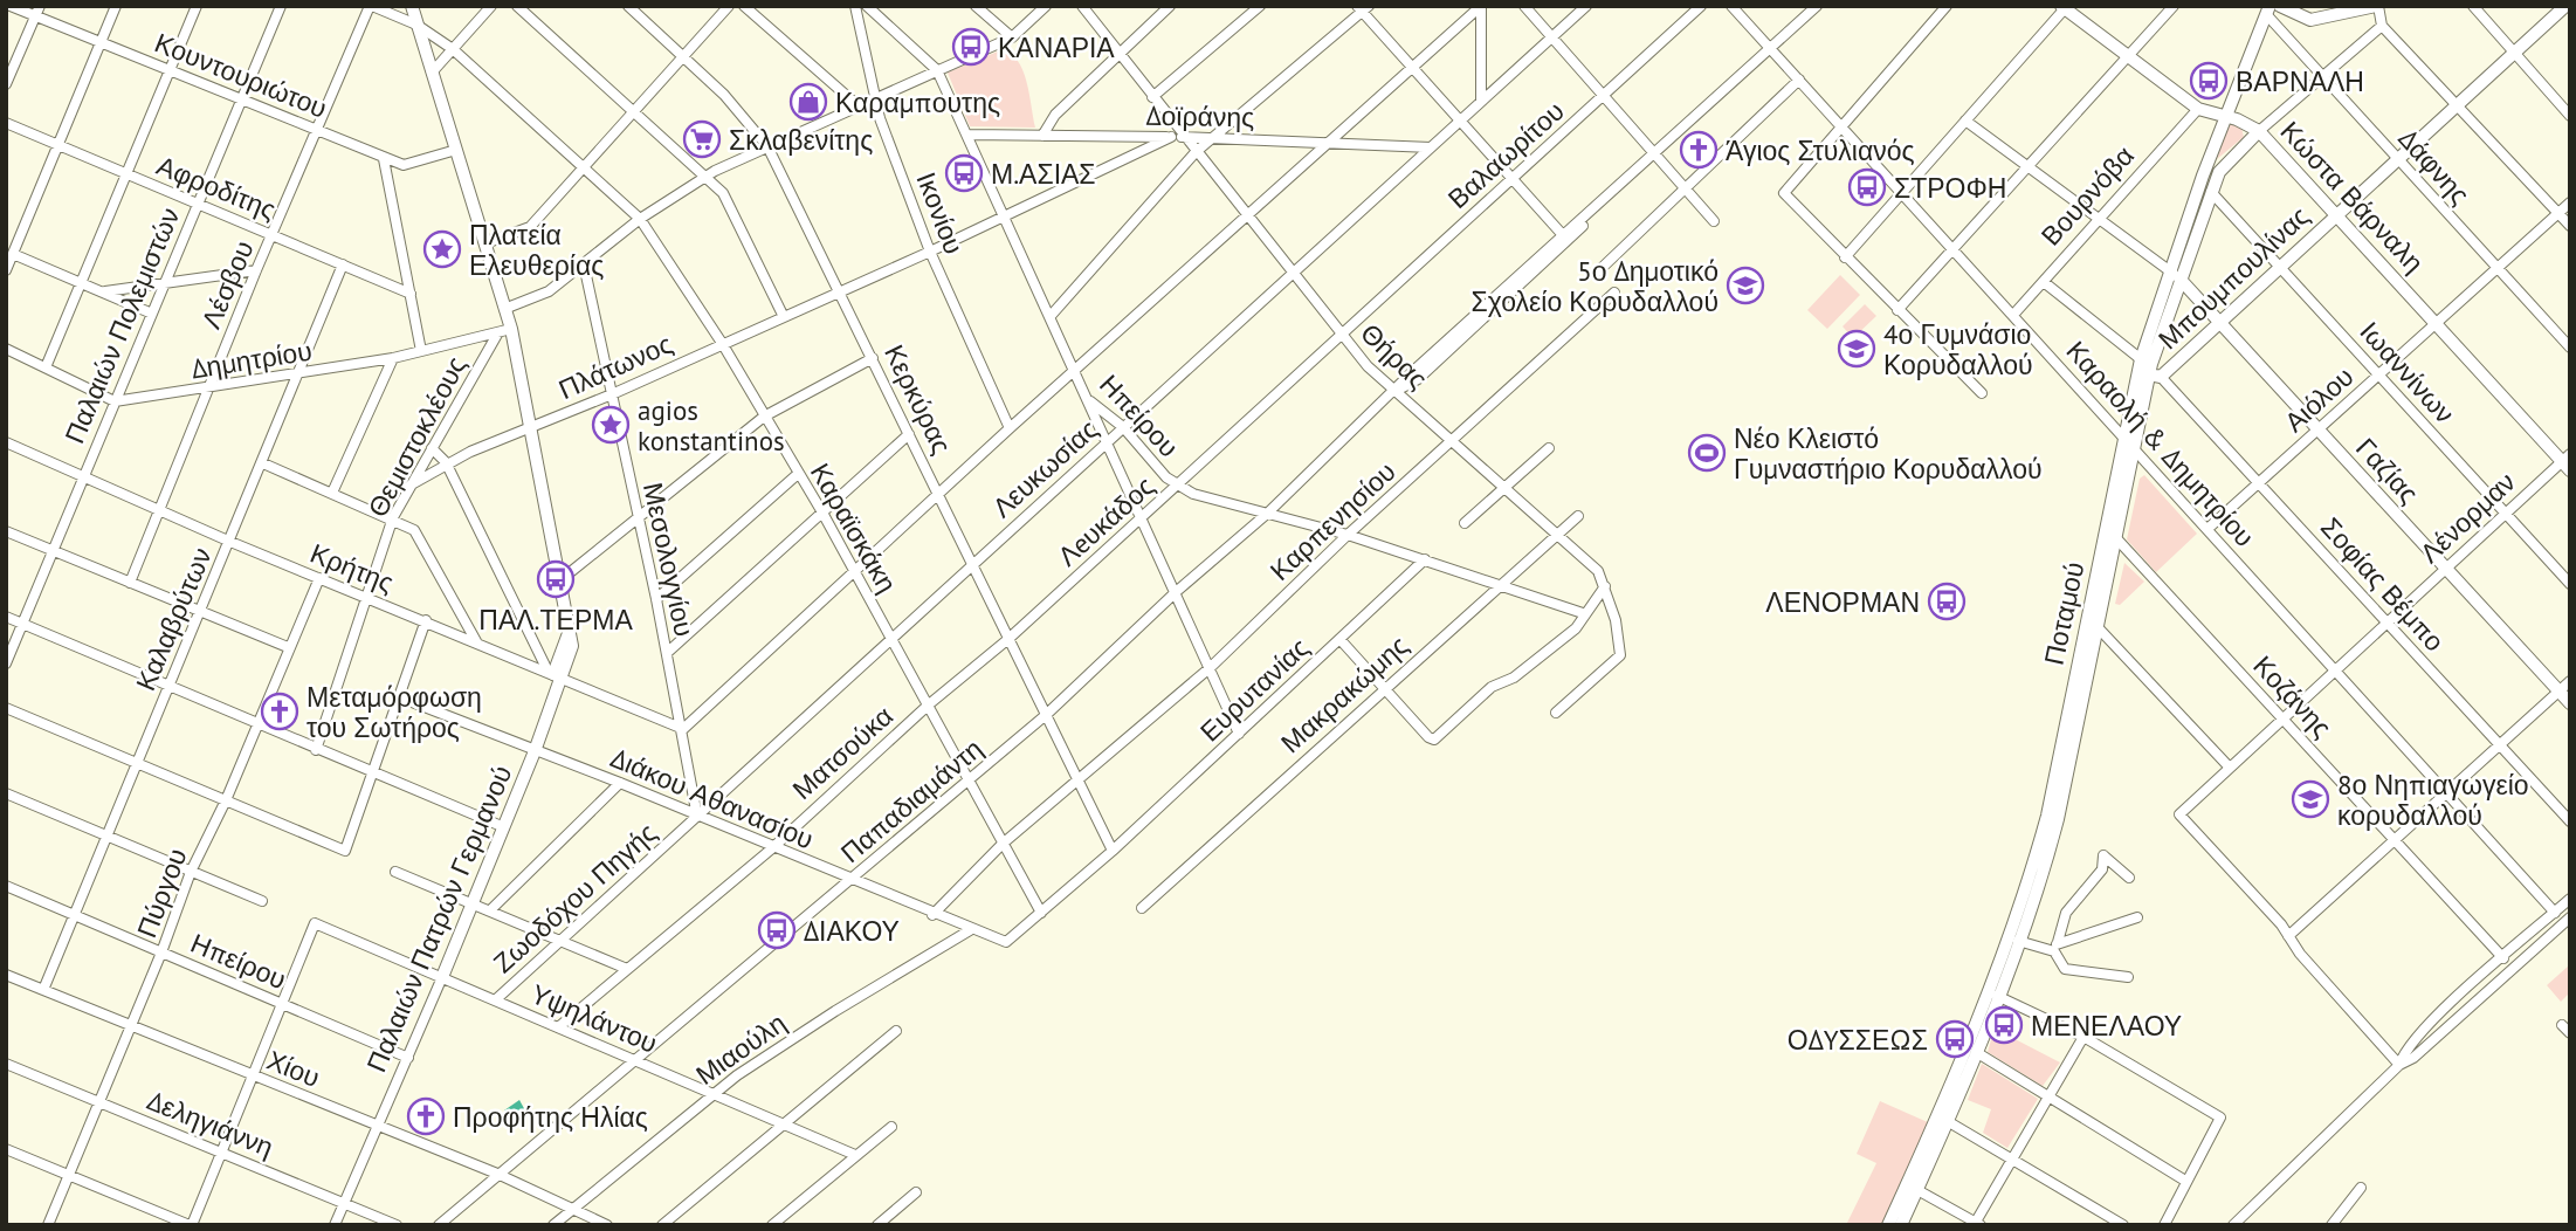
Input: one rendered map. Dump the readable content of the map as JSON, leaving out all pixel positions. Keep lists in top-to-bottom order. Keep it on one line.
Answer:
{"streets":{"street":["Κουντουριώτου","Δοϊράνης","Βαλαωρίτου","Δάφνης","Αφροδίτης","Βουρνόβα","Κώστα Βάρναλη","Ικονίου","Μπουμπουλίνας","Λέσβου","Παλαιών Πολεμιστών","Θήρας","Δημητρίου","Πλάτωνος","Ιωαννίνων","Κερκύρας","Αιόλου","Ηπείρου","Θεμιστοκλέους","Καραολή & Δημητρίου","Λευκωσίας","Γαζίας","Λένορμαν","Λeυκάδος","Καρπενησίου","Καραϊσκάκη","Μεσολογγίου","Κρήτης","Σοφίας Βέμπο","Ποταμού","Καλαβρύτων","Ευρυτανίας","Μακρακώμης","Κοζάνης","Ματσούκα","Διάκου Αθανασίου","Παπαδιαμάντη","Πύργου","Ζωοδόχου Πηγής","Παλαιών Πατρών Γερμανού","Υψηλάντου","Μιαούλη","Χίου","Δεληγιάννη"]},"crossings":[["Κουντουριώτου","Λέσβου"],["Κουντουριώτου","Παλαιών Πολεμιστών"],["Κουντουριώτου","Παλαιών Πατρών Γερμανού"],["Δοϊράνης","Θήρας"],["Δοϊράνης","Πλάτωνος"],["Δοϊράνης","Ηπείρου"],["Βαλαωρίτου","Θήρας"],["Βαλαωρίτου","Λeυκάδος"],["Δάφνης","Μπουμπουλίνας"],["Δάφνης","Αιόλου"],["Δάφνης","Ποταμού"],["Αφροδίτης","Λέσβου"],["Αφροδίτης","Παλαιών Πολεμιστών"],["Αφροδίτης","Καλαβρύτων"],["Βουρνόβα","Κώστα Βάρναλη"],["Βουρνόβα","Καραολή & Δημητρίου"],["Κώστα Βάρναλη","Μπουμπουλίνας"],["Κώστα Βάρναλη","Αιόλου"],["Κώστα Βάρναλη","Λένορμαν"],["Κώστα Βάρναλη","Ποταμού"],["Ικονίου","Πλάτωνος"],["Μπουμπουλίνας","Ιωαννίνων"],["Μπουμπουλίνας","Γαζίας"],["Μπουμπουλίνας","Σοφίας Βέμπο"],["Μπουμπουλίνας","Ποταμού"],["Λέσβου","Δημητρίου"],["Λέσβου","Καραϊσκάκη"],["Λέσβου","Κρήτης"],["Παλαιών Πολεμιστών","Δημητρίου"],["Παλαιών Πολεμιστών","Κρήτης"],["Θήρας","Λευκωσίας"],["Θήρας","Λeυκάδος"],["Θήρας","Καρπενησίου"],["Θήρας","Μακρακώμης"],["Θήρας","Παπαδιαμάντη"],["Δημητρίου","Θεμιστοκλέους"],["Δημητρίου","Καλαβρύτων"],["Δημητρίου","Παλαιών Πατρών Γερμανού"],["Πλάτωνος","Κερκύρας"],["Πλάτωνος","Ηπείρου"],["Πλάτωνος","Θεμιστοκλέους"],["Πλάτωνος","Καραϊσκάκη"],["Πλάτωνος","Μεσολογγίου"],["Πλάτωνος","Παλαιών Πατρών Γερμανού"],["Ιωαννίνων","Αιόλου"],["Ιωαννίνων","Λένορμαν"],["Ιωαννίνων","Ποταμού"],["Κερκύρας","Λευκωσίας"],["Κερκύρας","Λeυκάδος"],["Κερκύρας","Καρπενησίου"],["Κερκύρας","Ευρυτανίας"],["Κερκύρας","Ματσούκα"],["Κερκύρας","Παπαδιαμάντη"],["Κερκύρας","Ζωοδόχου Πηγής"],["Αιόλου","Καραολή & Δημητρίου"],["Αιόλου","Γαζίας"],["Αιόλου","Σοφίας Βέμπο"],["Ηπείρου","Λευκωσίας"],["Ηπείρου","Λeυκάδος"],["Ηπείρου","Καρπενησίου"],["Ηπείρου","Καλαβρύτων"],["Ηπείρου","Ευρυτανίας"],["Ηπείρου","Μακρακώμης"],["Ηπείρου","Παπαδιαμάντη"],["Ηπείρου","Πύργου"],["Ηπείρου","Παλαιών Πατρών Γερμανού"],["Ηπείρου","Υψηλάντου"],["Θεμιστοκλέους","Κρήτης"],["Θεμιστοκλέους","Παλαιών Πατρών Γερμανού"],["Καραολή & Δημητρίου","Λένορμαν"],["Καραολή & Δημητρίου","Ποταμού"],["Καραολή & Δημητρίου","Παπαδιαμάντη"],["Λευκωσίας","Ζωοδόχου Πηγής"],["Γαζίας","Λένορμαν"],["Γαζίας","Ποταμού"],["Λένορμαν","Σοφίας Βέμπο"],["Λένορμαν","Κοζάνης"],["Λeυκάδος","Ματσούκα"],["Καρπενησίου","Καραϊσκάκη"],["Καρπενησίου","Διάκου Αθανασίου"],["Καραϊσκάκη","Ευρυτανίας"],["Καραϊσκάκη","Ματσούκα"],["Καραϊσκάκη","Παπαδιαμάντη"],["Καραϊσκάκη","Ζωοδόχου Πηγής"],["Καραϊσκάκη","Παλαιών Πατρών Γερμανού"],["Μεσολογγίου","Κρήτης"],["Μεσολογγίου","Διάκου Αθανασίου"],["Μεσολογγίου","Ζωοδόχου Πηγής"],["Κρήτης","Καλαβρύτων"],["Κρήτης","Πύργου"],["Κρήτης","Παλαιών Πατρών Γερμανού"],["Σοφίας Βέμπο","Ποταμού"],["Ποταμού","Κοζάνης"],["Καλαβρύτων","Χίου"],["Ευρυτανίας","Διάκου Αθανασίου"],["Ματσούκα","Διάκου Αθανασίου"],["Ματσούκα","Υψηλάντου"],["Διάκου Αθανασίου","Παπαδιαμάντη"],["Διάκου Αθανασίου","Ζωοδόχου Πηγής"],["Διάκου Αθανασίου","Παλαιών Πατρών Γερμανού"],["Διάκου Αθανασίου","Μιαούλη"],["Παπαδιαμάντη","Υψηλάντου"],["Παπαδιαμάντη","Χίου"],["Πύργου","Χίου"],["Πύργου","Δεληγιάννη"],["Ζωοδόχου Πηγής","Υψηλάντου"],["Παλαιών Πατρών Γερμανού","Υψηλάντου"],["Παλαιών Πατρών Γερμανού","Χίου"],["Παλαιών Πατρών Γερμανού","Δεληγιάννη"],["Υψηλάντου","Μιαούλη"],["Μιαούλη","Χίου"]],"places":{"bus stop":["ΚΑΝΑΡΙΑ","ΒΑΡΝΑΛΗ","Μ.ΑΣΙΑΣ","ΣΤΡΟΦΗ","ΠΑΛ.ΤΕΡΜΑ","ΛΕΝΟΡΜΑΝ","ΔΙΑΚΟΥ","ΜΕΝΕΛΑΟΥ","ΟΔYΣΣΕΩΣ"],"shop":["Καραμπουτης"],"supermarket":["Σκλαβενίτης"],"church":["Άγιος Στυλιανός","Μεταμόρφωση του Σωτήρος","Προφήτης Ηλίας"],"place":["Πλατεία Ελευθερίας","agios konstantinos"],"school or university":["5ο Δημοτικό Σχολείο Κορυδαλλού","4ο Γυμνάσιο Κορυδαλλού","8ο Νηπιαγωγείο κορυδαλλού"],"sports":["Νέο Κλειστό Γυμναστήριο Κορυδαλλού"]}}
